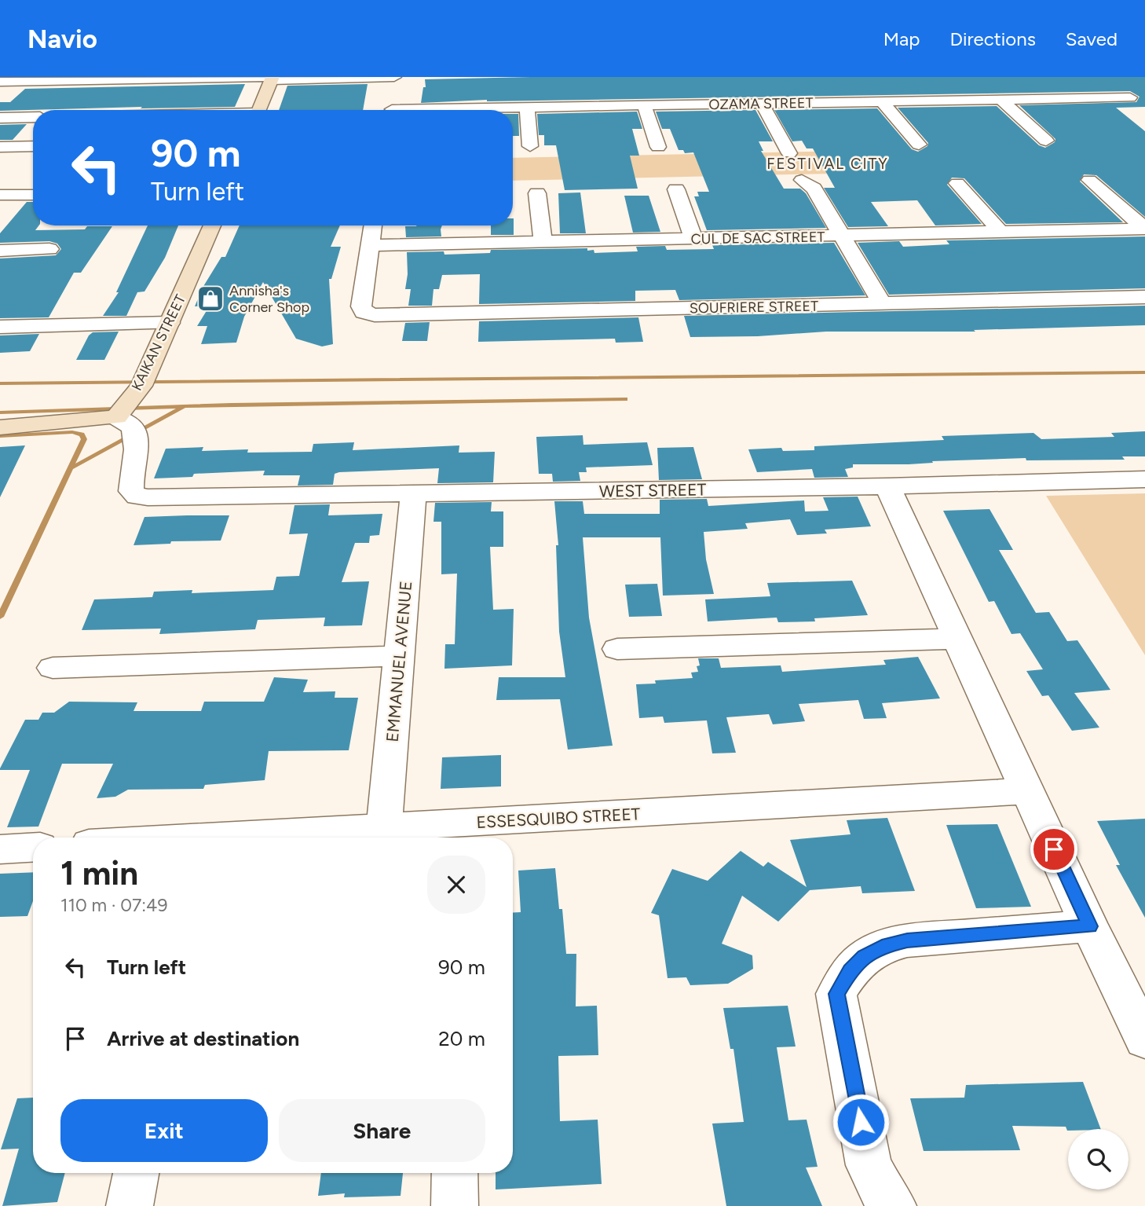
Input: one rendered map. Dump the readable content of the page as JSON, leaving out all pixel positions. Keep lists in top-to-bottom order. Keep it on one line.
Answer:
{"streets":{"street":["OZAMA STREET","CUL DE SAC STREET","SOUFRIERE STREET","KAIKAN STREET","WEST STREET","EMMANUEL AVENUE","ESSESQUIBO STREET"]},"crossings":[["CUL DE SAC STREET","SOUFRIERE STREET"],["KAIKAN STREET","WEST STREET"],["WEST STREET","EMMANUEL AVENUE"],["EMMANUEL AVENUE","ESSESQUIBO STREET"]],"districts":["FESTIVAL CITY"],"places":{"shop":["Annisha's Corner Shop"]},"page":{"header":"Navio","nav":["Map","Directions","Saved"],"turn":["90 m","Turn left"],"heading":["1 min","110 m · 07:49"],"list":[{"name":"Turn left","value":"90 m"},{"name":"Arrive at destination","value":"20 m"}],"buttons":["Exit","Share"]}}
